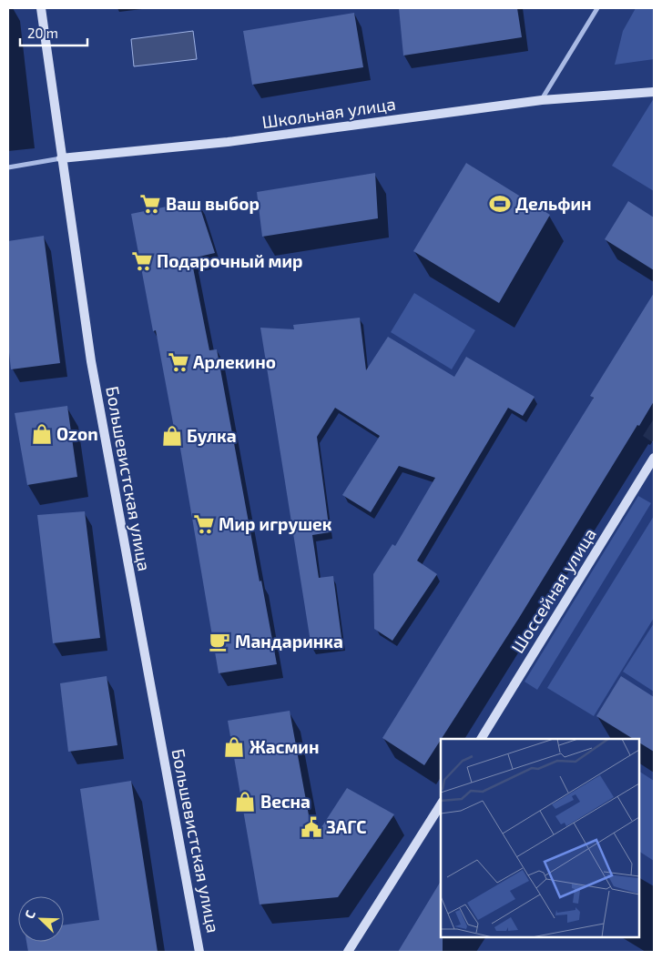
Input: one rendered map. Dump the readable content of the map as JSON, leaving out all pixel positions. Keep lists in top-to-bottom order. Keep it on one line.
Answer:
{"streets":{"street":["Школьная улица","Большевистская улица","Шоссейная улица"]},"crossings":[["Школьная улица","Большевистская улица"]],"places":{"supermarket":["Ваш выбор","Подарочный мир","Арлекино","Мир игрушек"],"sports":["Дельфин"],"shop":["Ozon","Булка","Жасмин","Весна"],"cafe":["Мандаринка"],"public building":["ЗАГС"]},"scale_bar":"20 m","north":"top left"}
